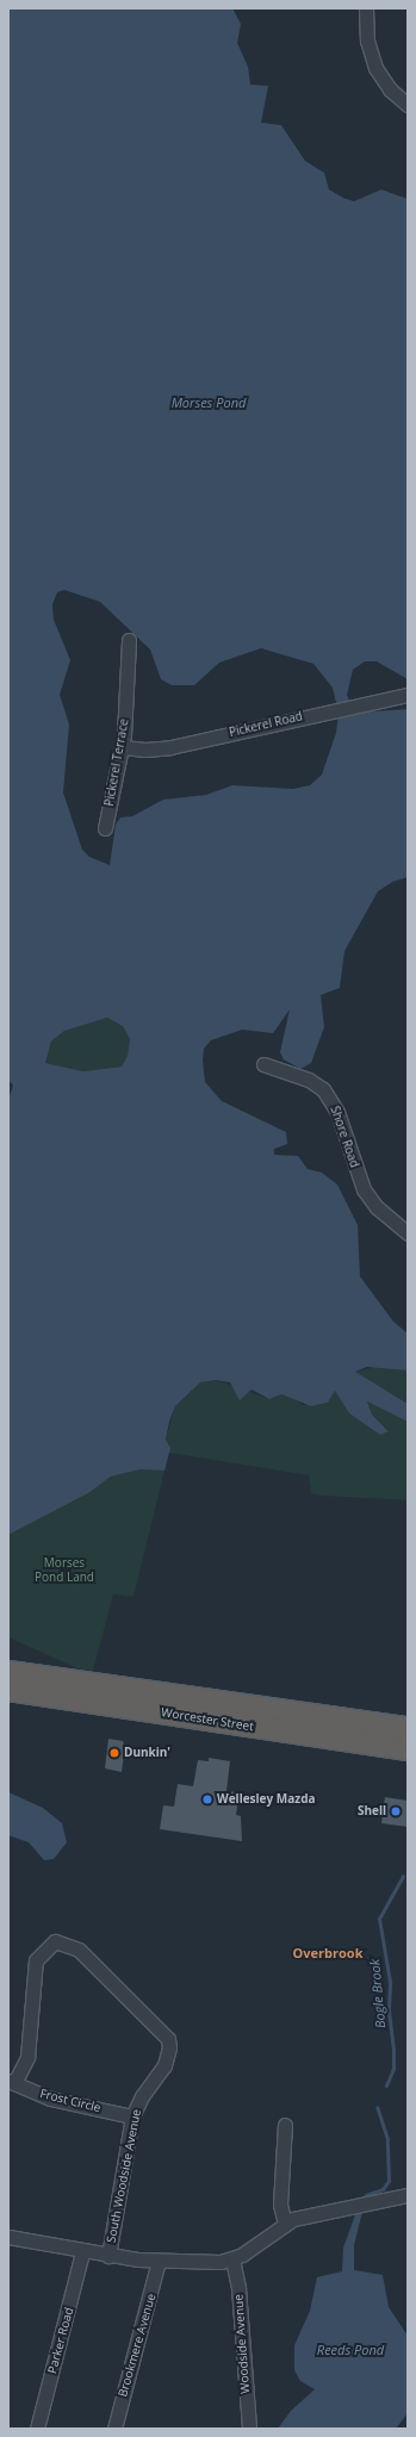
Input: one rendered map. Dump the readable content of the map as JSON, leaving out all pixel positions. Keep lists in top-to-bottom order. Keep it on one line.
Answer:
{"streets":{"highway":["Worcester Street"],"street":["Pickerel Road","Pickerel Terrace","Shore Road","Frost Circle","South Woodside Avenue","Parker Road","Woodside Avenue","Brookmere Avenue"]},"crossings":[["Pickerel Road","Pickerel Terrace"],["Frost Circle","South Woodside Avenue"]],"districts":["Overbrook"],"water":["Morses Pond","Bogle Brook","Reeds Pond"],"parks":["Morses Pond Land"],"places":["Dunkin'","Wellesley Mazda","Shell"]}
